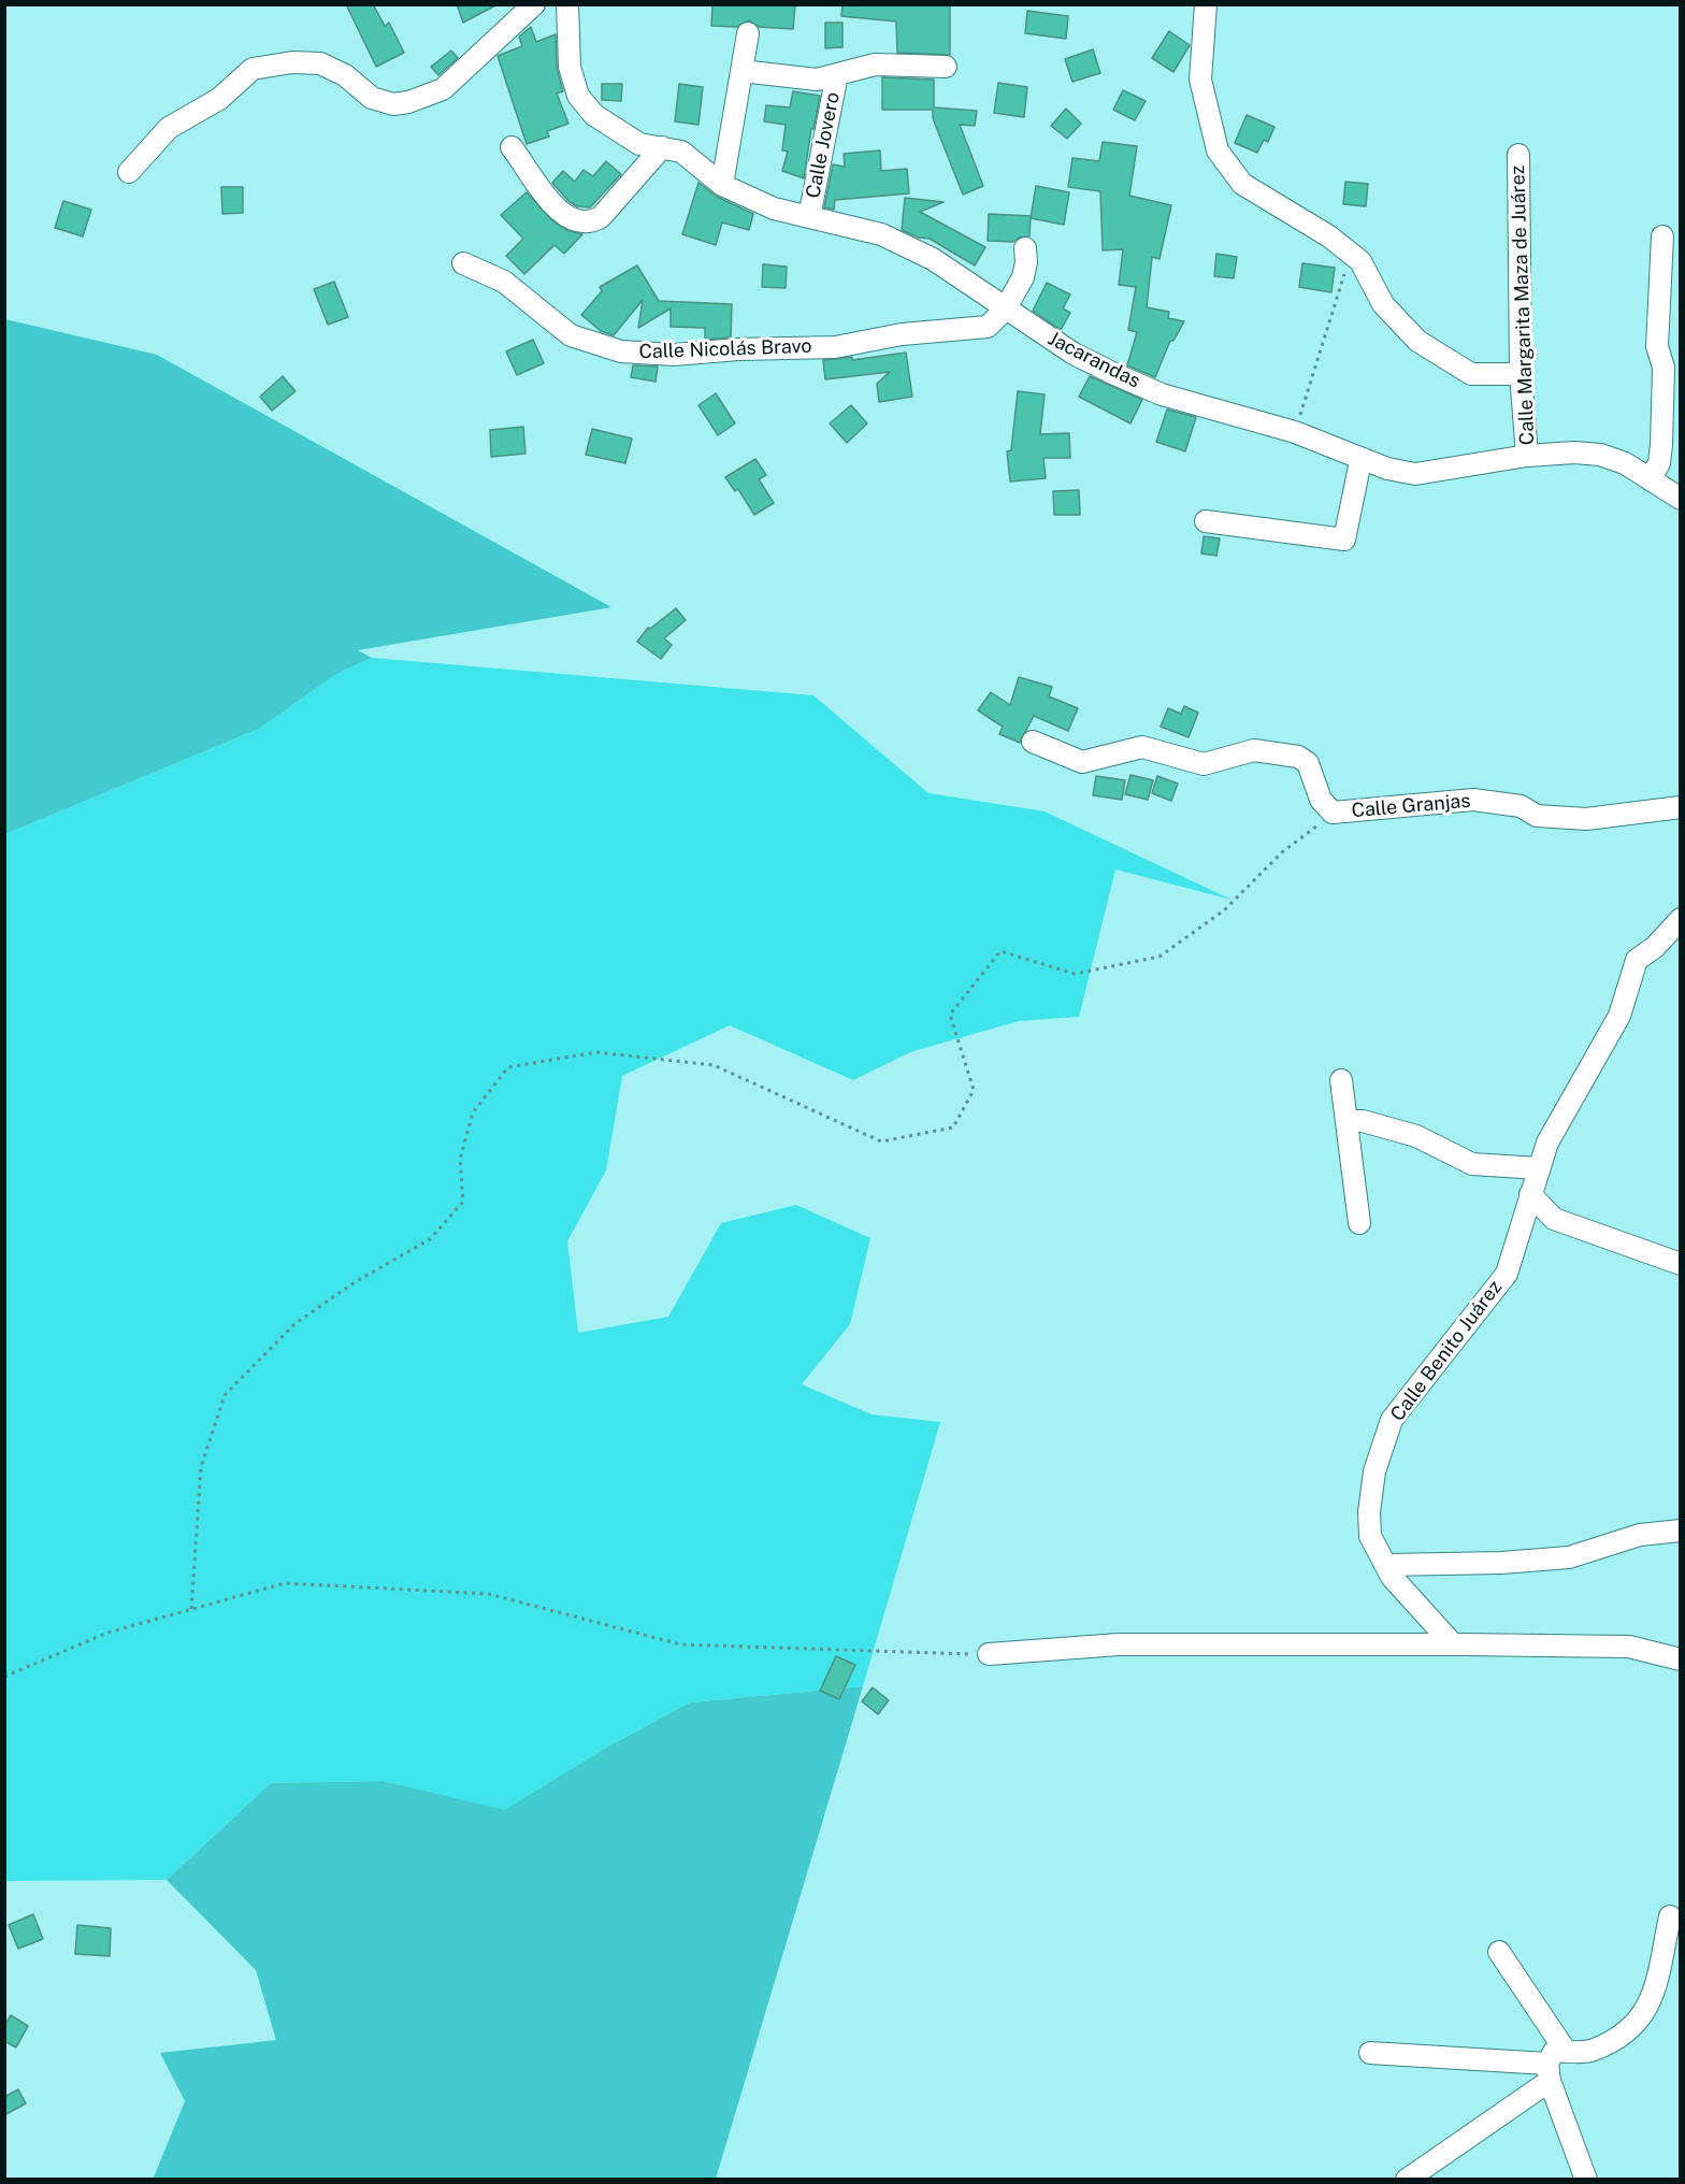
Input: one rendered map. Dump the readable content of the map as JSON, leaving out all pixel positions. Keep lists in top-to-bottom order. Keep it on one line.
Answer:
{"streets":{"street":["Calle Jovero","Calle Margarita Maza de Juárez","Calle Nicolás Bravo","Jacarandas","Calle Granjas","Calle Benito Juárez"]},"crossings":[["Calle Jovero","Jacarandas"],["Calle Margarita Maza de Juárez","Jacarandas"],["Calle Nicolás Bravo","Jacarandas"]]}
